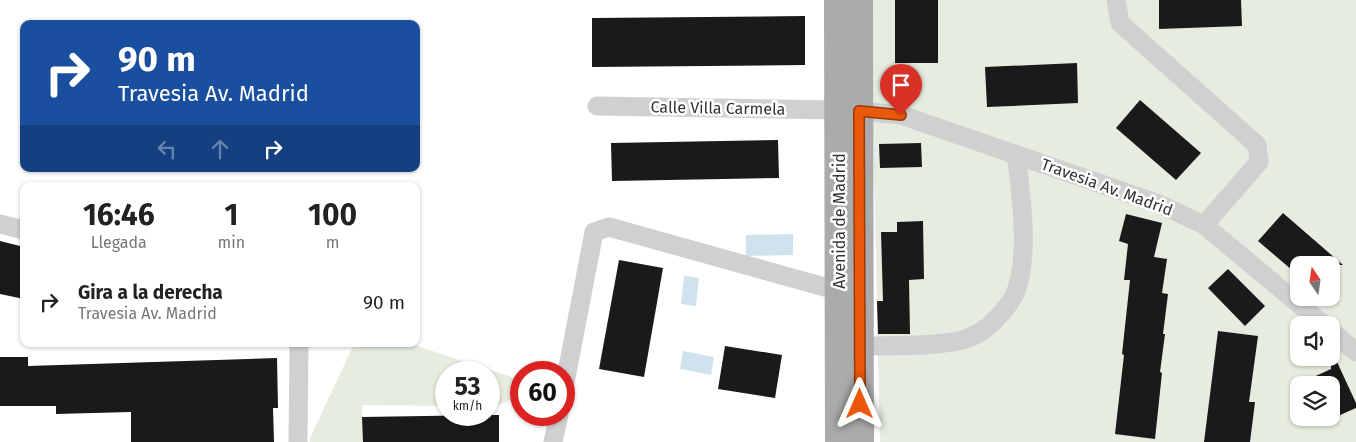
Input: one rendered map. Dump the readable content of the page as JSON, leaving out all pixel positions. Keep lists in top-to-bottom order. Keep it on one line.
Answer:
{"streets":{"main road":["Avenida de Madrid"],"street":["Calle Villa Carmela","Travesia Av. Madrid"]},"crossings":[["Calle Villa Carmela","Travesia Av. Madrid"],["Calle Villa Carmela","Avenida de Madrid"],["Travesia Av. Madrid","Avenida de Madrid"]],"north":"top","page":{"turn":["90 m","Travesia Av. Madrid"],"eta":["16:46","Llegada","1","min","100","m"],"list":[{"name":"Gira a la derecha","note":"Travesia Av. Madrid","value":"90 m"}],"speed":"53 km/h","limit":"60"}}
